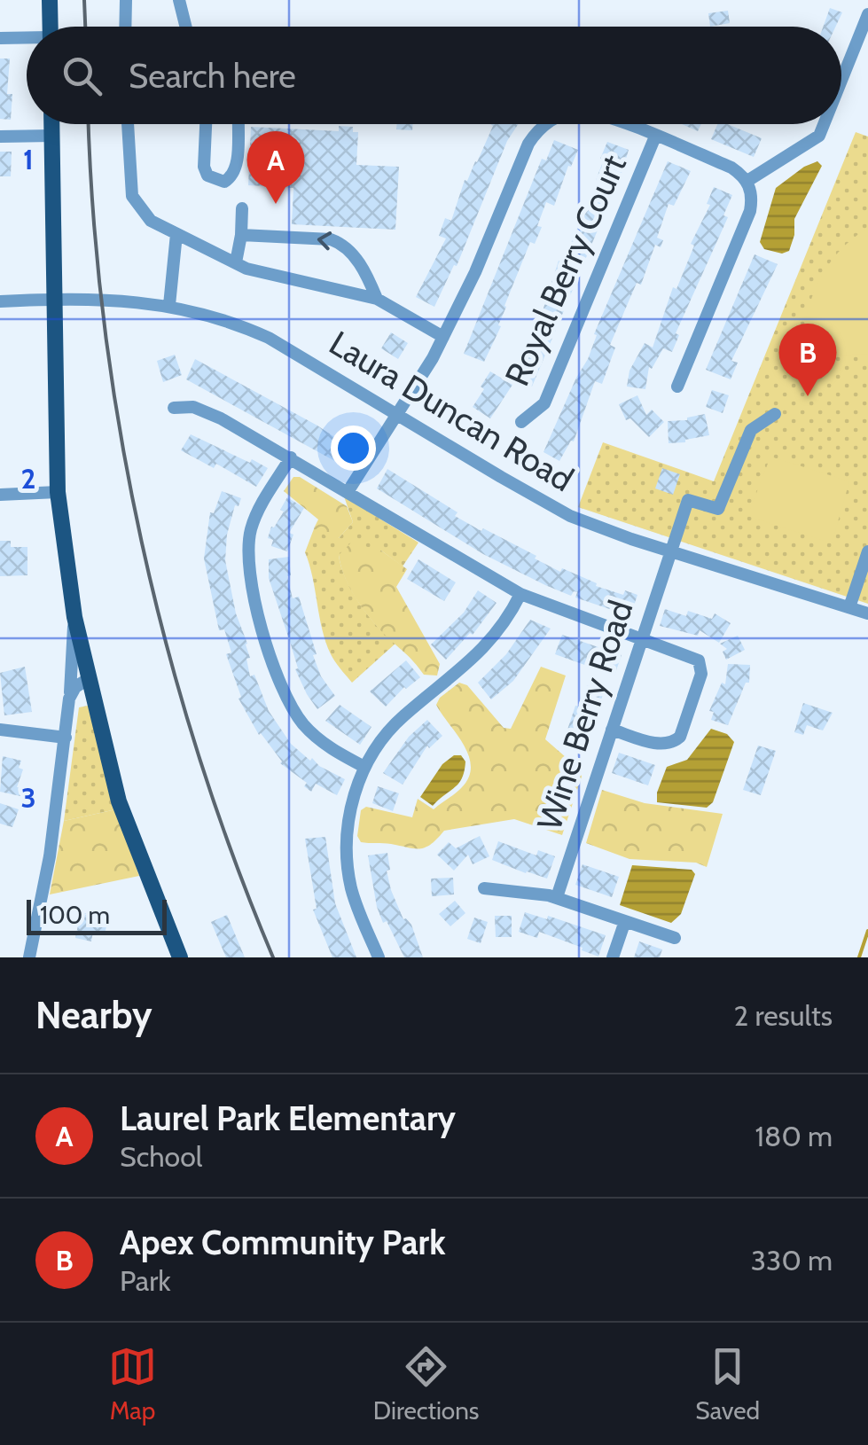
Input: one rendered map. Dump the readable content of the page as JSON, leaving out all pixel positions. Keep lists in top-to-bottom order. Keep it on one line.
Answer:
{"streets":{"street":["Royal Berry Court","Laura Duncan Road","Wine Berry Road"]},"crossings":[["Laura Duncan Road","Wine Berry Road"]],"scale_bar":"100 m","page":{"search":"Search here","pins":["A","B"],"scale":"100 m","heading":["Nearby","2 results"],"list":[{"mark":"A","name":"Laurel Park Elementary","note":"School","value":"180 m"},{"mark":"B","name":"Apex Community Park","note":"Park","value":"330 m"}],"nav":["Map","Directions","Saved"]},"grid":{"rows":["1","2","3"]}}
